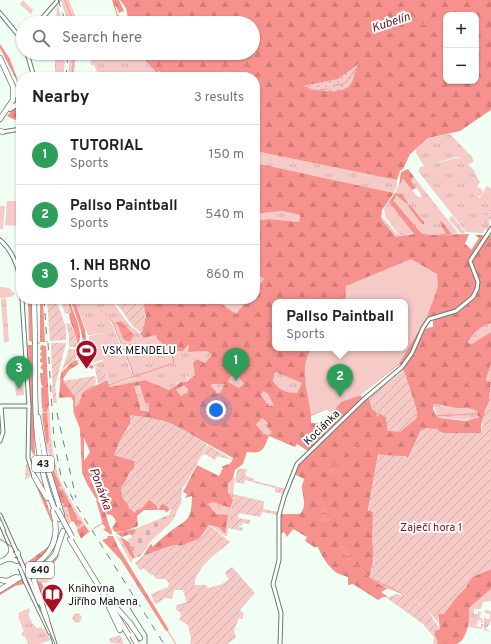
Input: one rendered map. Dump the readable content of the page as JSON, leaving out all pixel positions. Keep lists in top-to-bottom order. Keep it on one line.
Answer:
{"streets":{"highway":["43","640"],"street":["Kociánka"]},"crossings":[["43","640"]],"water":["Kubelín","Ponávka"],"parks":["Zaječí hora 1"],"places":{"sports":["VSK MENDELU"],"library":["Knihovna Jiřího Mahena"]},"page":{"map_buttons":["+","−"],"search":"Search here","heading":["Nearby","3 results"],"list":[{"mark":"1","name":"TUTORIAL","note":"Sports","value":"150 m"},{"mark":"2","name":"Pallso Paintball","note":"Sports","value":"540 m"},{"mark":"3","name":"1. NH BRNO","note":"Sports","value":"860 m"}],"popup":["Pallso Paintball","Sports"],"pins":["1","3","2"]}}
